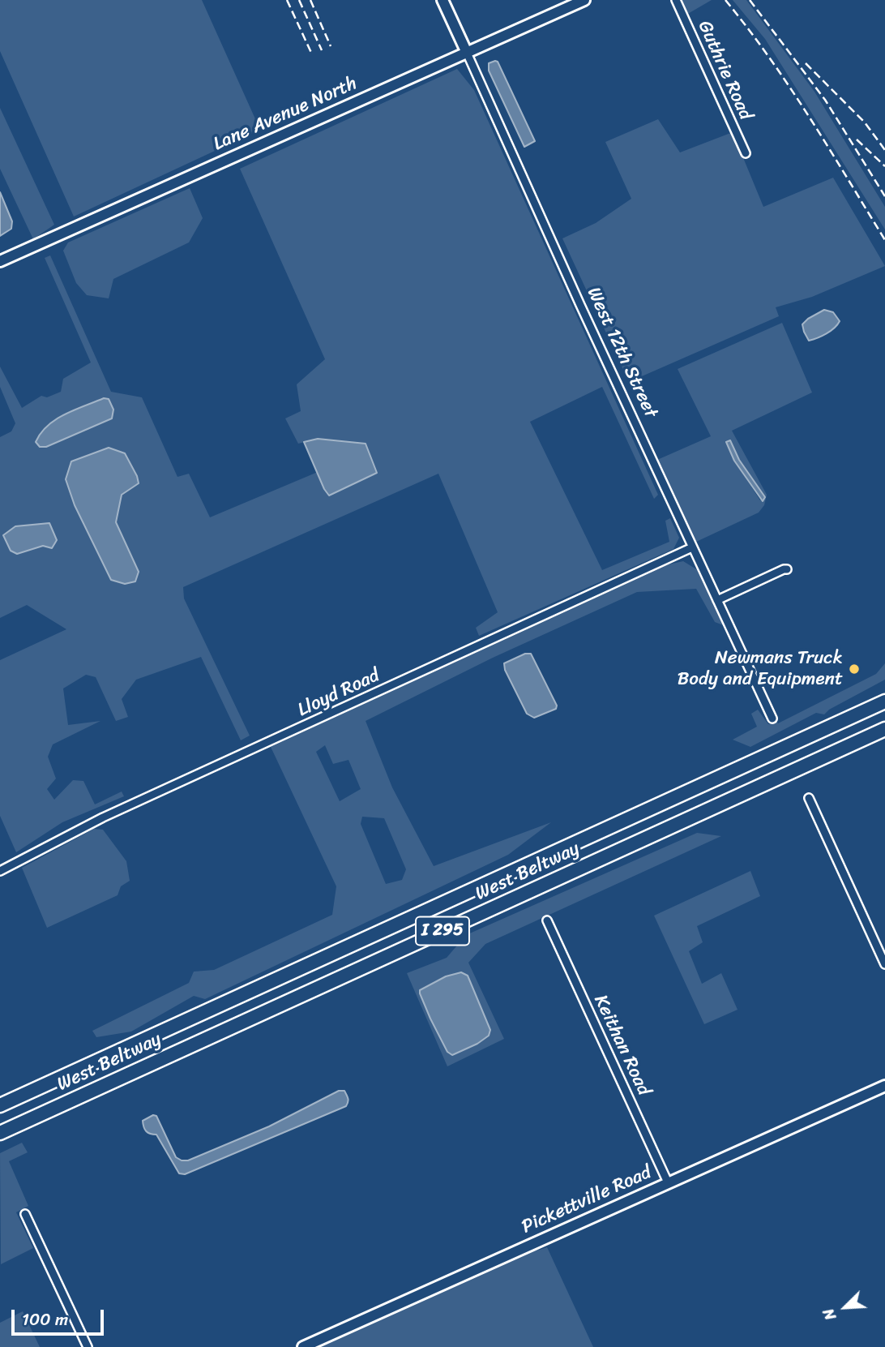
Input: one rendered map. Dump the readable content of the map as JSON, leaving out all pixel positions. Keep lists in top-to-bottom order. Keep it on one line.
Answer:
{"streets":{"highway":["West Beltway","I 295"],"street":["Guthrie Road","Lane Avenue North","West 12th Street","Lloyd Road","Keithan Road","Pickettville Road"]},"crossings":[["Lane Avenue North","West 12th Street"],["West 12th Street","Lloyd Road"],["Keithan Road","Pickettville Road"]],"places":["Newmans Truck Body and Equipment"],"scale_bar":"100 m","north":"bottom left"}
